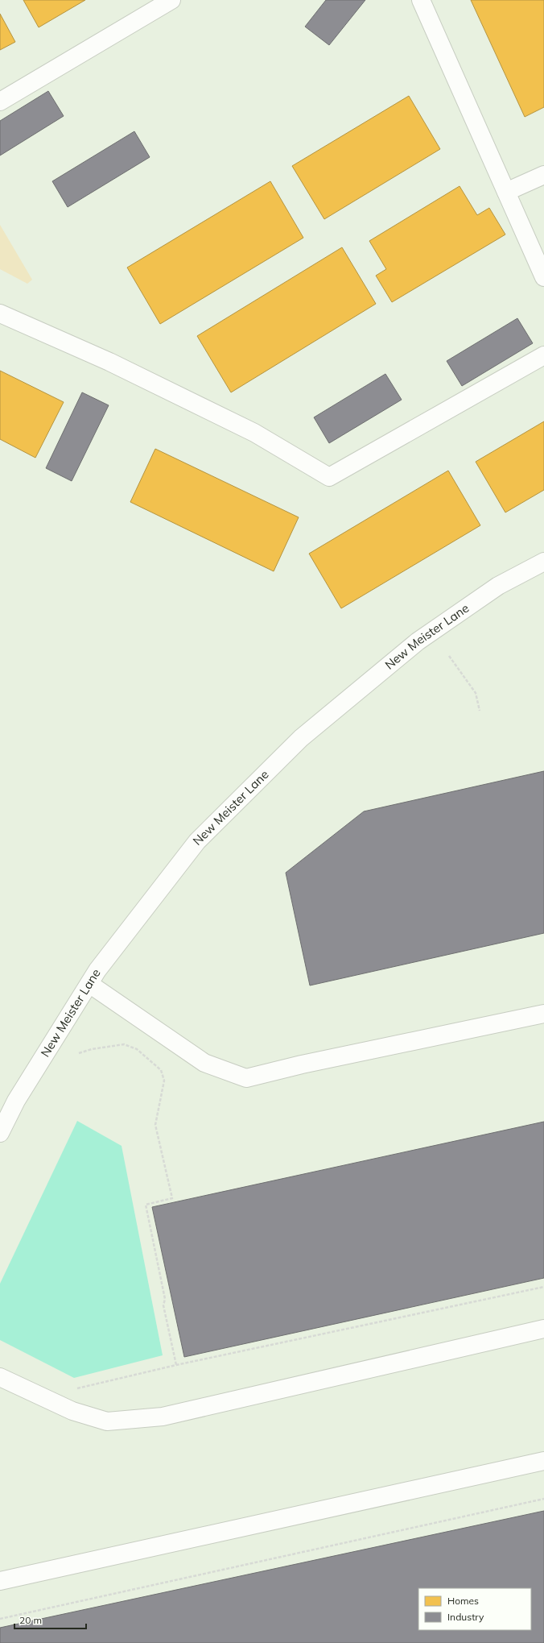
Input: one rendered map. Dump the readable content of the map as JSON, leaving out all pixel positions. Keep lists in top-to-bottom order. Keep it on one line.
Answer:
{"streets":{"street":["New Meister Lane"]},"legend":["Homes","Industry"],"scale_bar":"20 m"}
